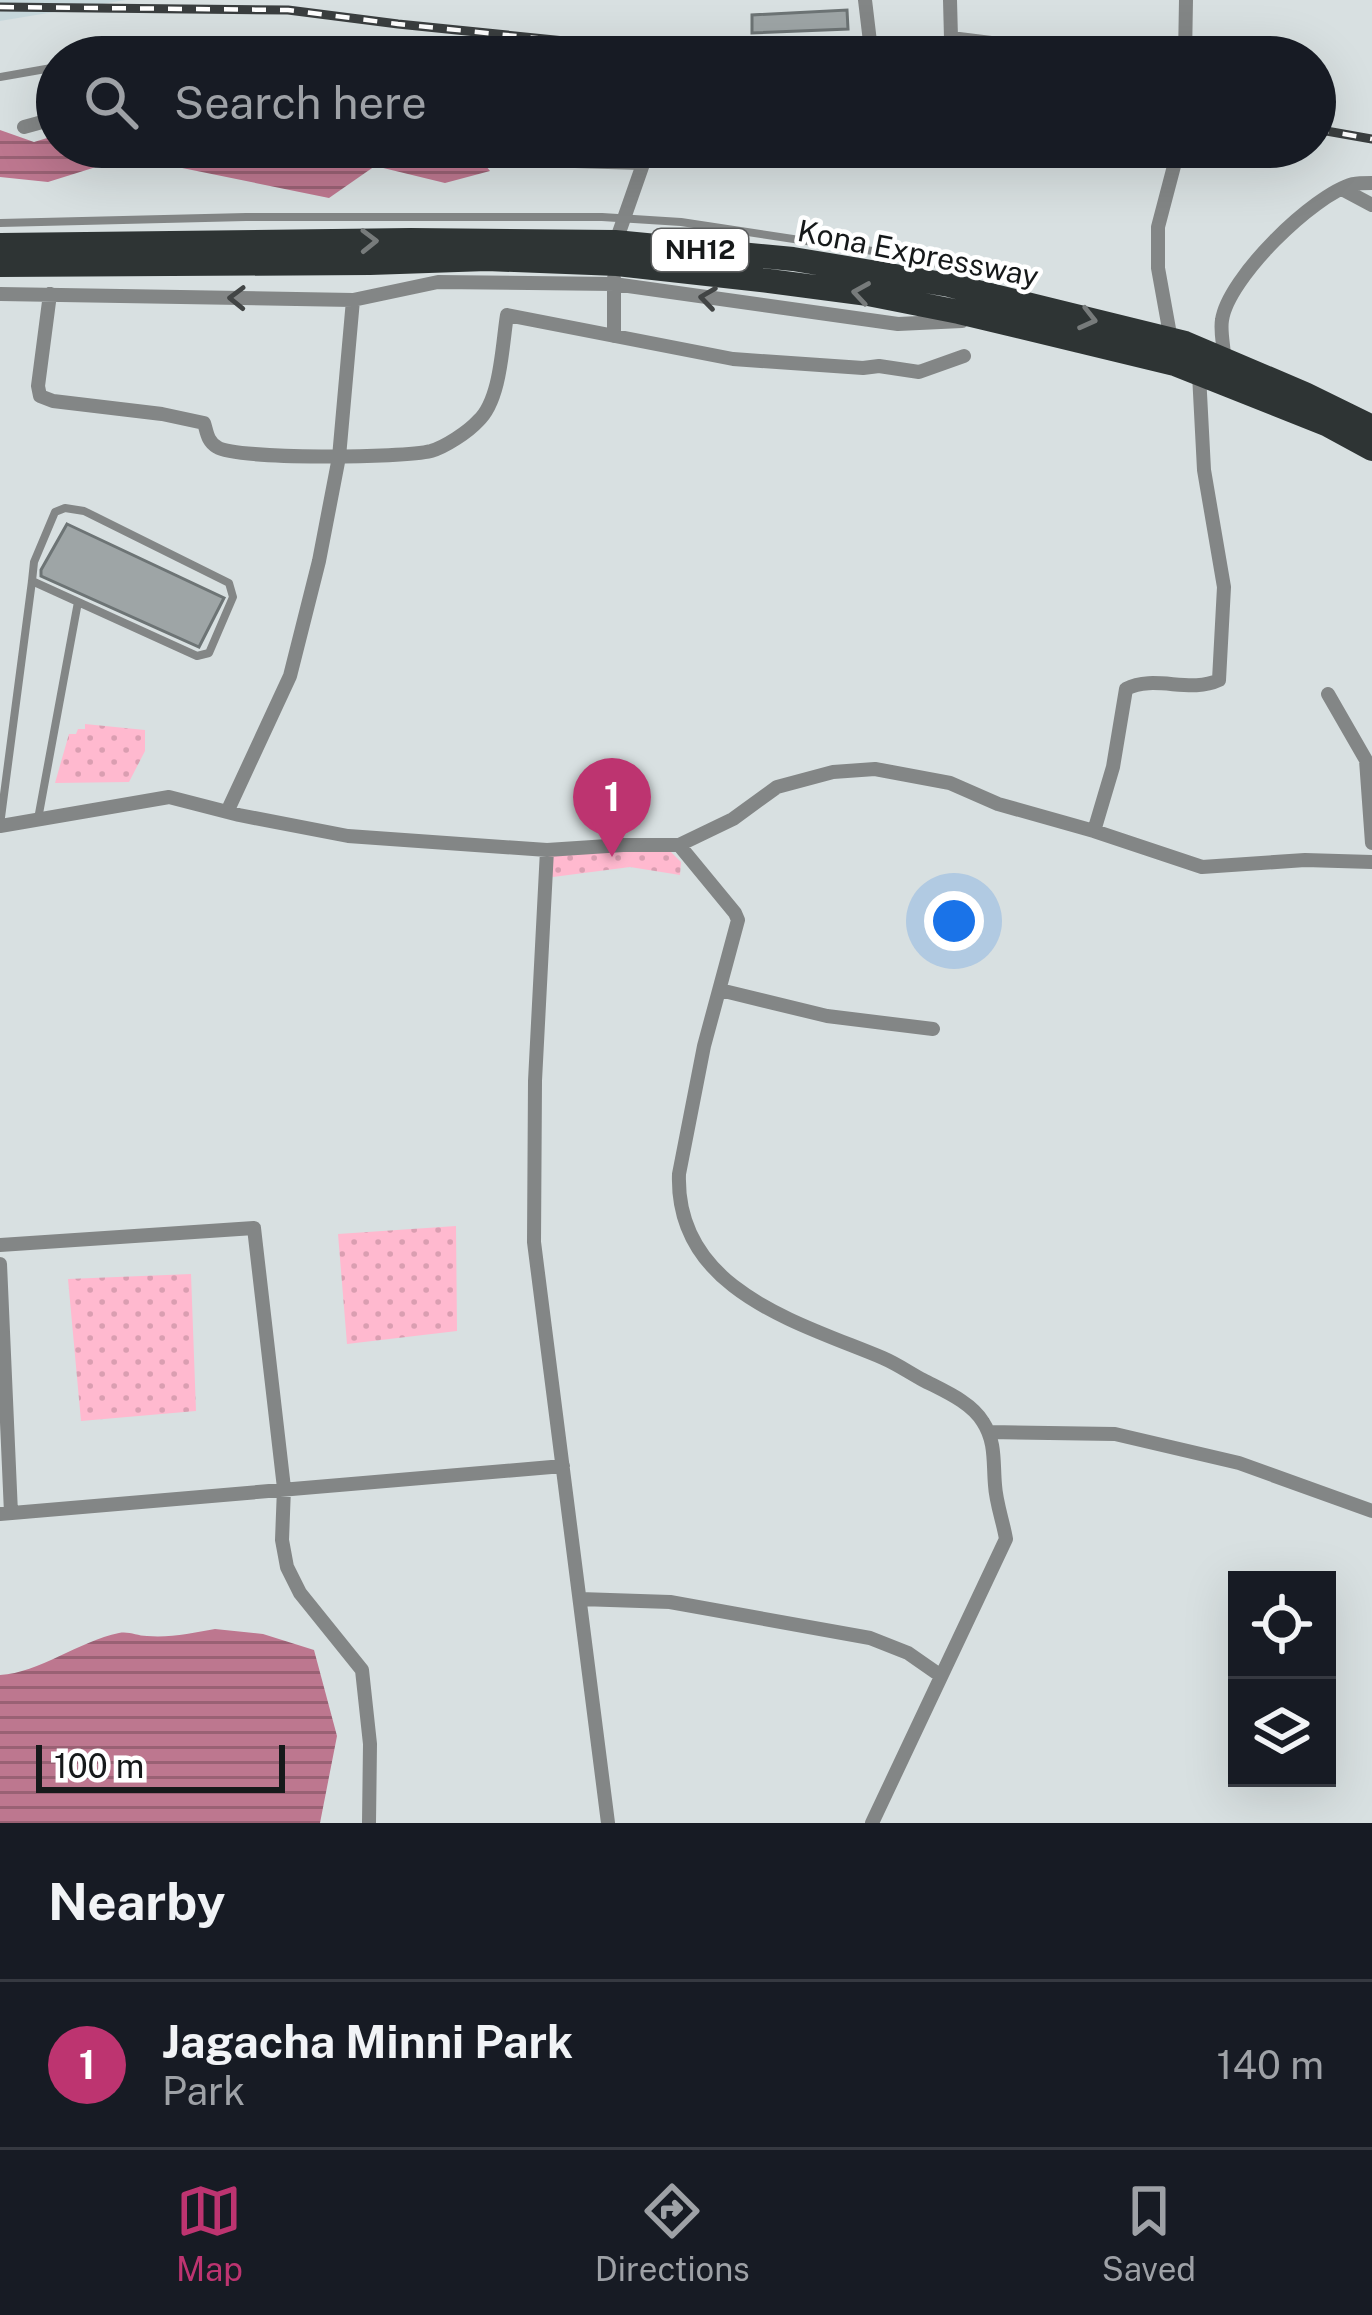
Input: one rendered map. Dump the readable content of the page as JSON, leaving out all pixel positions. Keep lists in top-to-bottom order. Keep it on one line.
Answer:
{"streets":{"highway":["NH12","Kona Expressway"]},"scale_bar":"100 m","page":{"search":"Search here","pins":"1","scale":"100 m","heading":"Nearby","list":[{"mark":"1","name":"Jagacha Minni Park","note":"Park","value":"140 m"}],"nav":["Map","Directions","Saved"]}}
